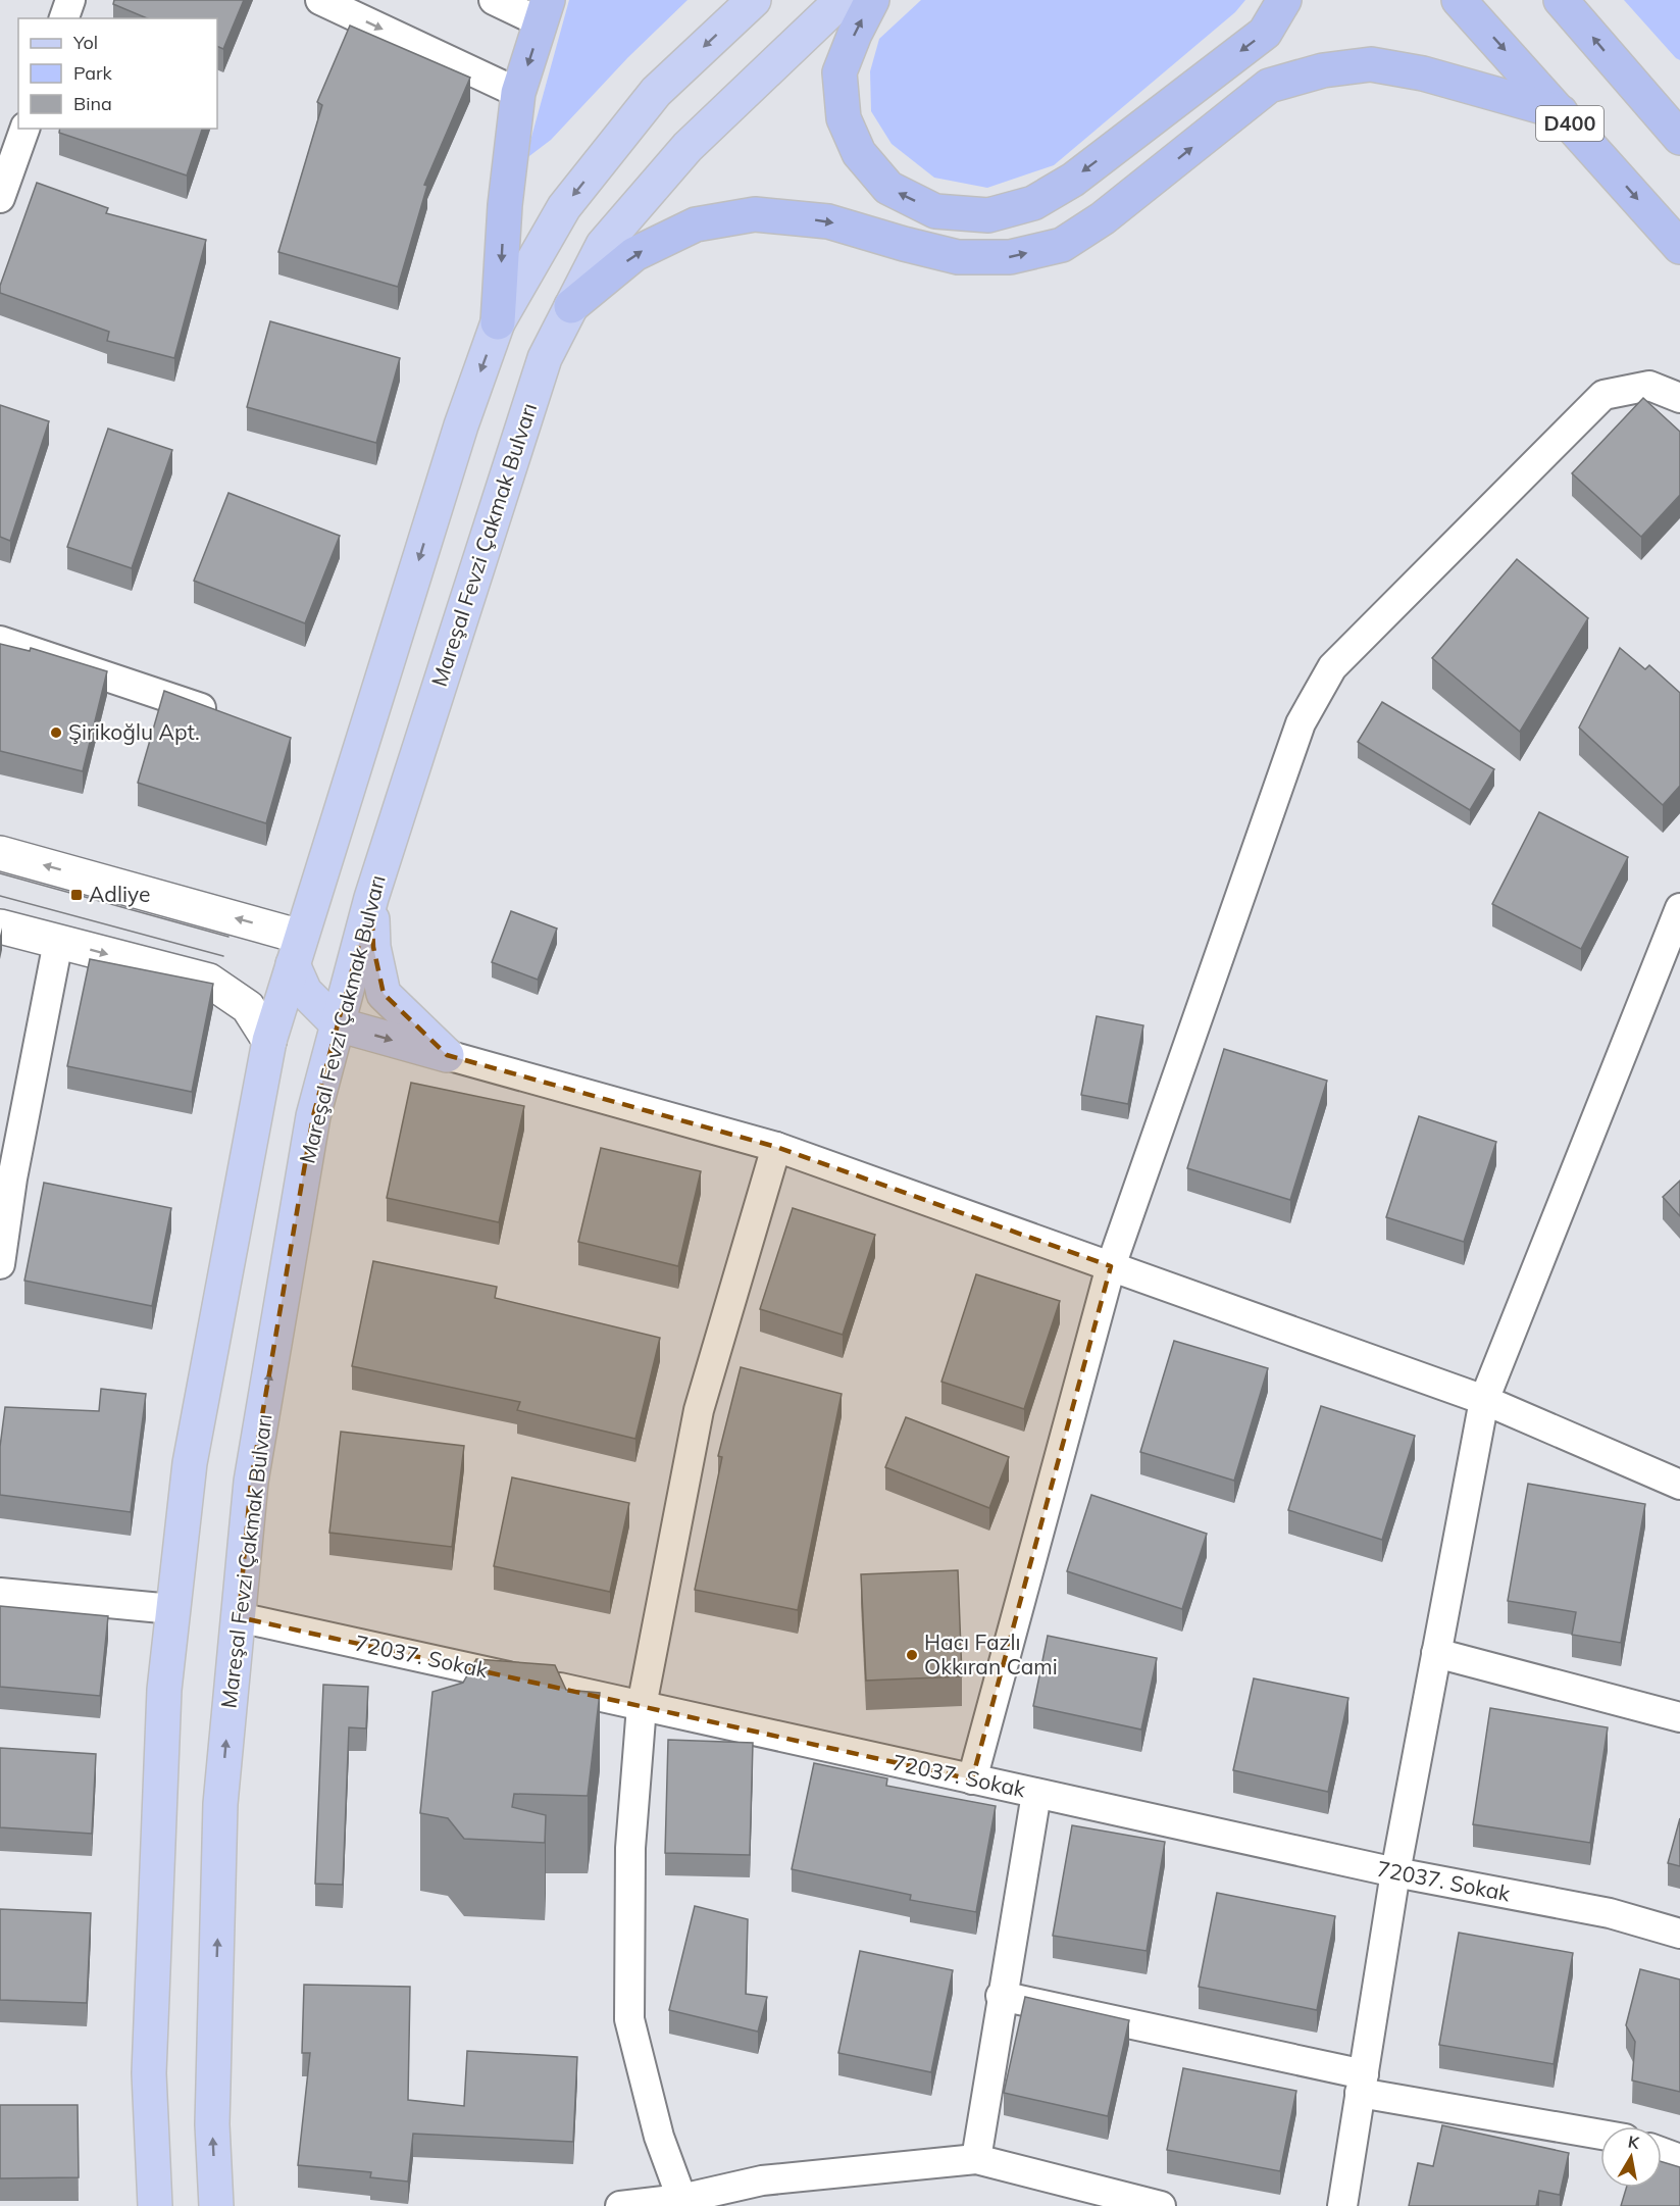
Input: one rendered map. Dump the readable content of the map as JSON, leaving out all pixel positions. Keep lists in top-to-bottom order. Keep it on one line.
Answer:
{"streets":{"highway":["D400"],"main road":["Mareşal Fevzi Çakmak Bulvarı"],"street":["72037. Sokak"]},"crossings":[["Mareşal Fevzi Çakmak Bulvarı","72037. Sokak"]],"places":{"other":["Şirikoğlu Apt.","Hacı Fazlı Okkıran Cami"],"transit":["Adliye"]},"legend":["Yol","Park","Bina"],"north":"top"}
